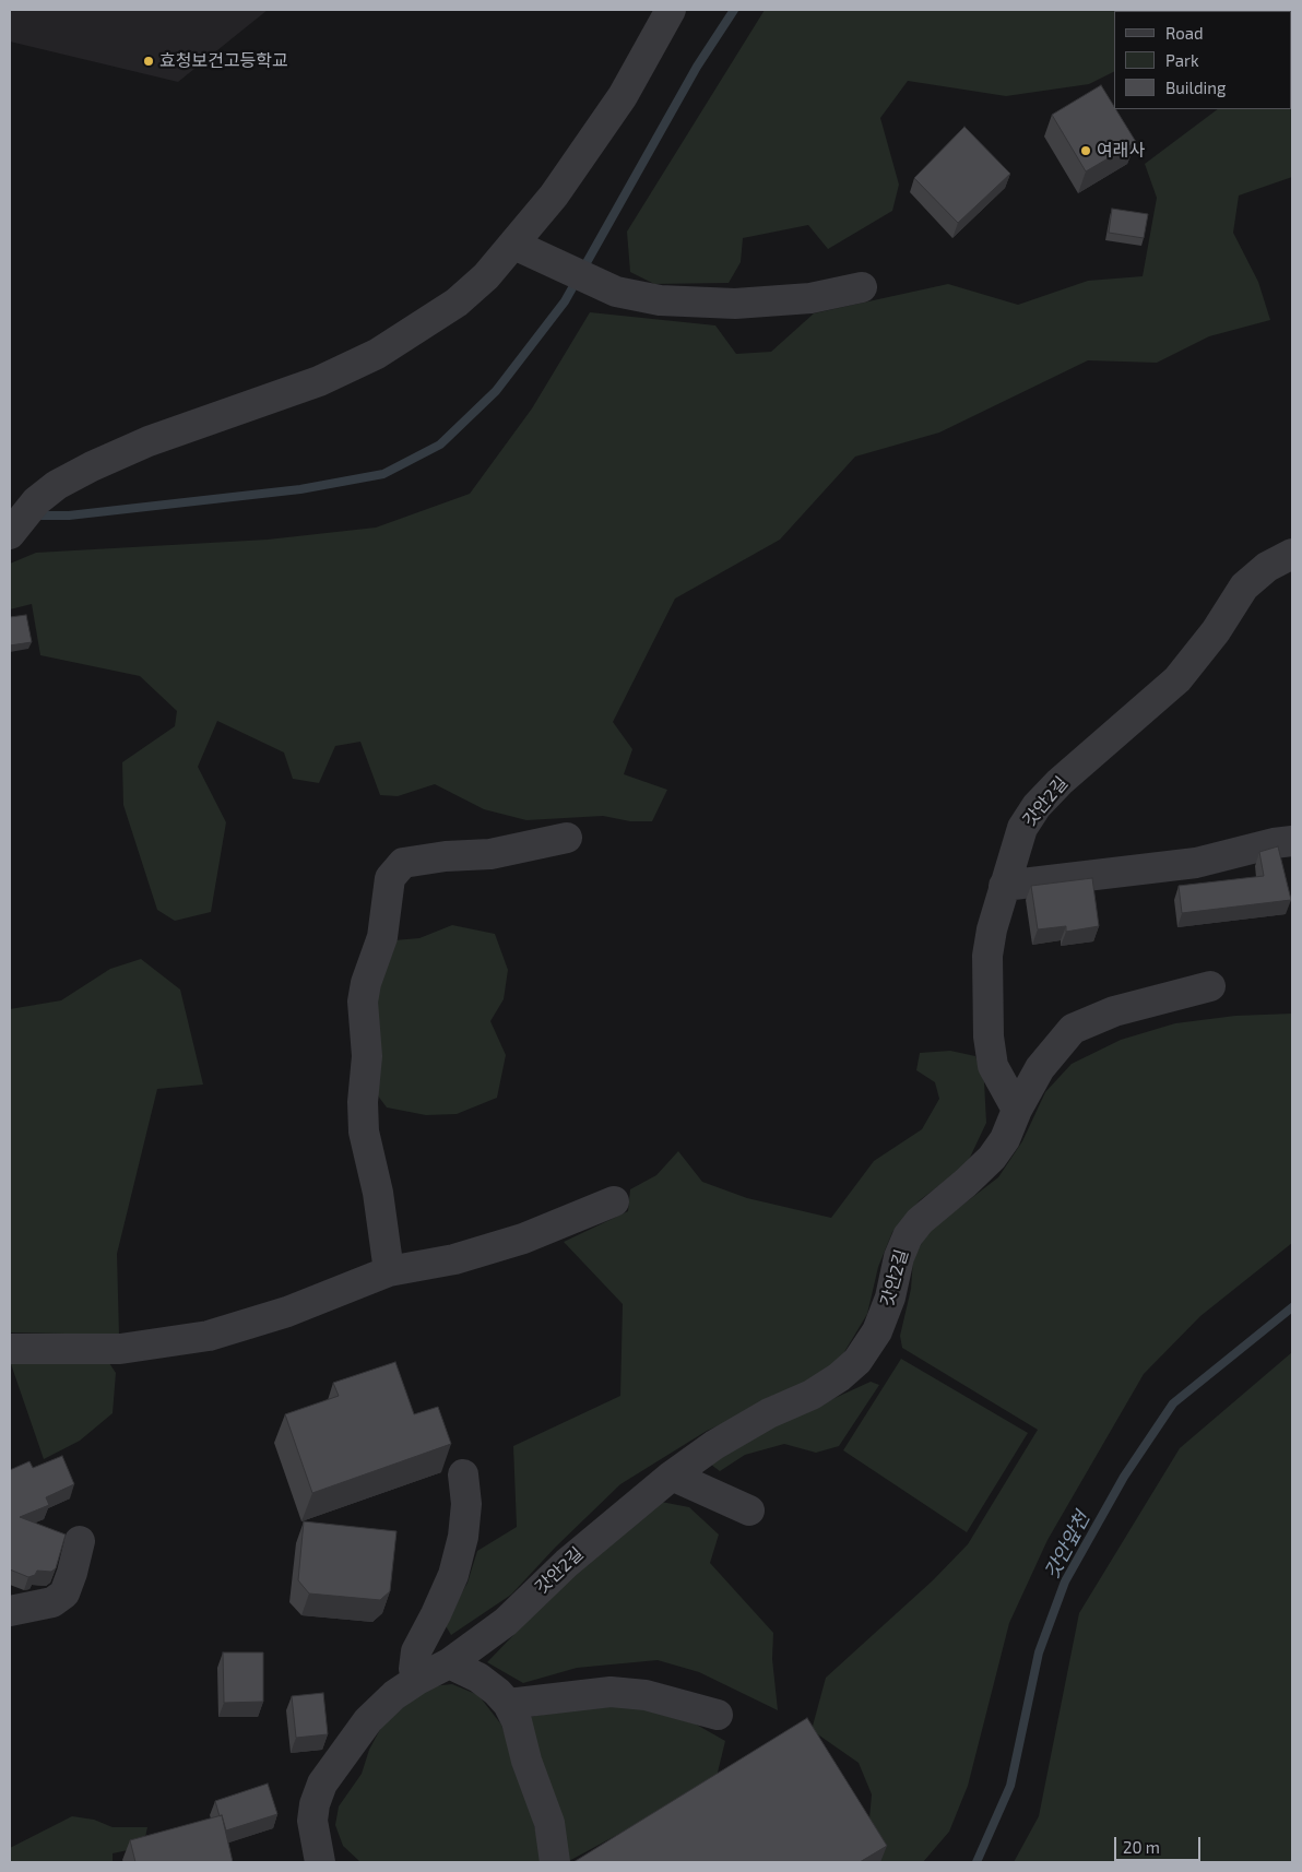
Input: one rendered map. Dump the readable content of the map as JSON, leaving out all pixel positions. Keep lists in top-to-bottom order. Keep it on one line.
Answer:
{"streets":{"street":["갓안2길"]},"water":["갓안앞천"],"places":["효청보건고등학교","여래사"],"legend":["Road","Park","Building"],"scale_bar":"20 m"}
